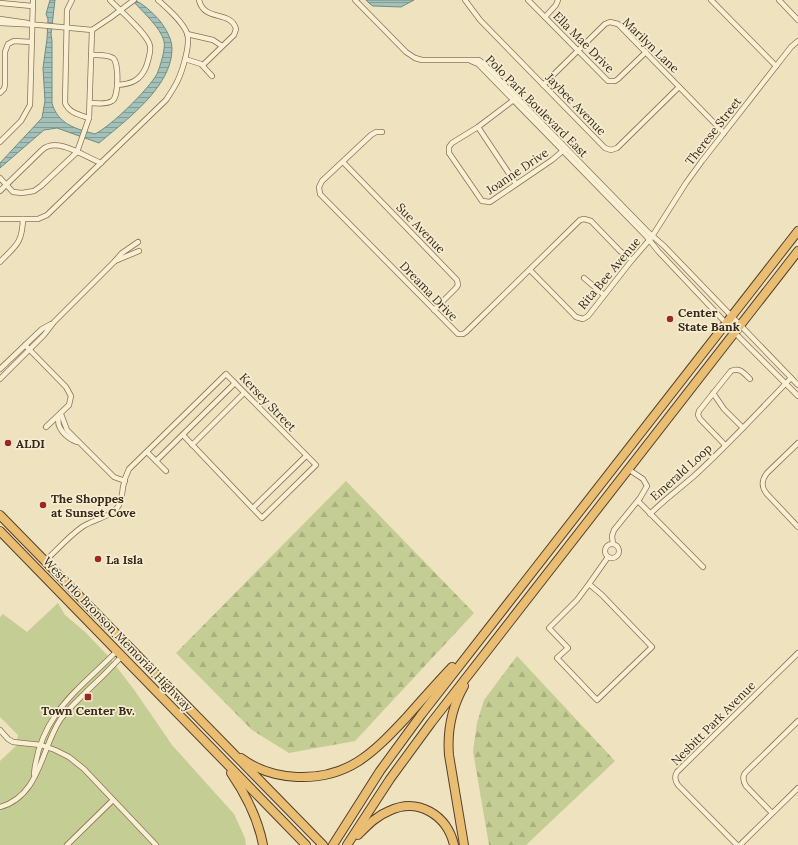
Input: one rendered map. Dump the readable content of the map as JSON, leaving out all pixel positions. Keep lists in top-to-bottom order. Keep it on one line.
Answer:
{"streets":{"highway":["West Irlo Bronson Memorial Highway"],"street":["Ella Mae Drive","Marilyn Lane","Jaybee Avenue","Polo Park Boulevard East","Therese Street","Joanne Drive","Sue Avenue","Rita Bee Avenue","Dreama Drive","Kersey Street","Emerald Loop","Nesbitt Park Avenue"]},"crossings":[["Ella Mae Drive","Marilyn Lane"],["Marilyn Lane","Jaybee Avenue"],["Marilyn Lane","Therese Street"],["Polo Park Boulevard East","Therese Street"],["Polo Park Boulevard East","Joanne Drive"],["Polo Park Boulevard East","Rita Bee Avenue"],["Polo Park Boulevard East","Emerald Loop"],["Therese Street","Rita Bee Avenue"],["Sue Avenue","Dreama Drive"],["Rita Bee Avenue","Dreama Drive"],["Kersey Street","West Irlo Bronson Memorial Highway"]],"places":{"other":["Center State Bank","ALDI","The Shoppes at Sunset Cove","La Isla"],"transit":["Town Center Bv."]}}
